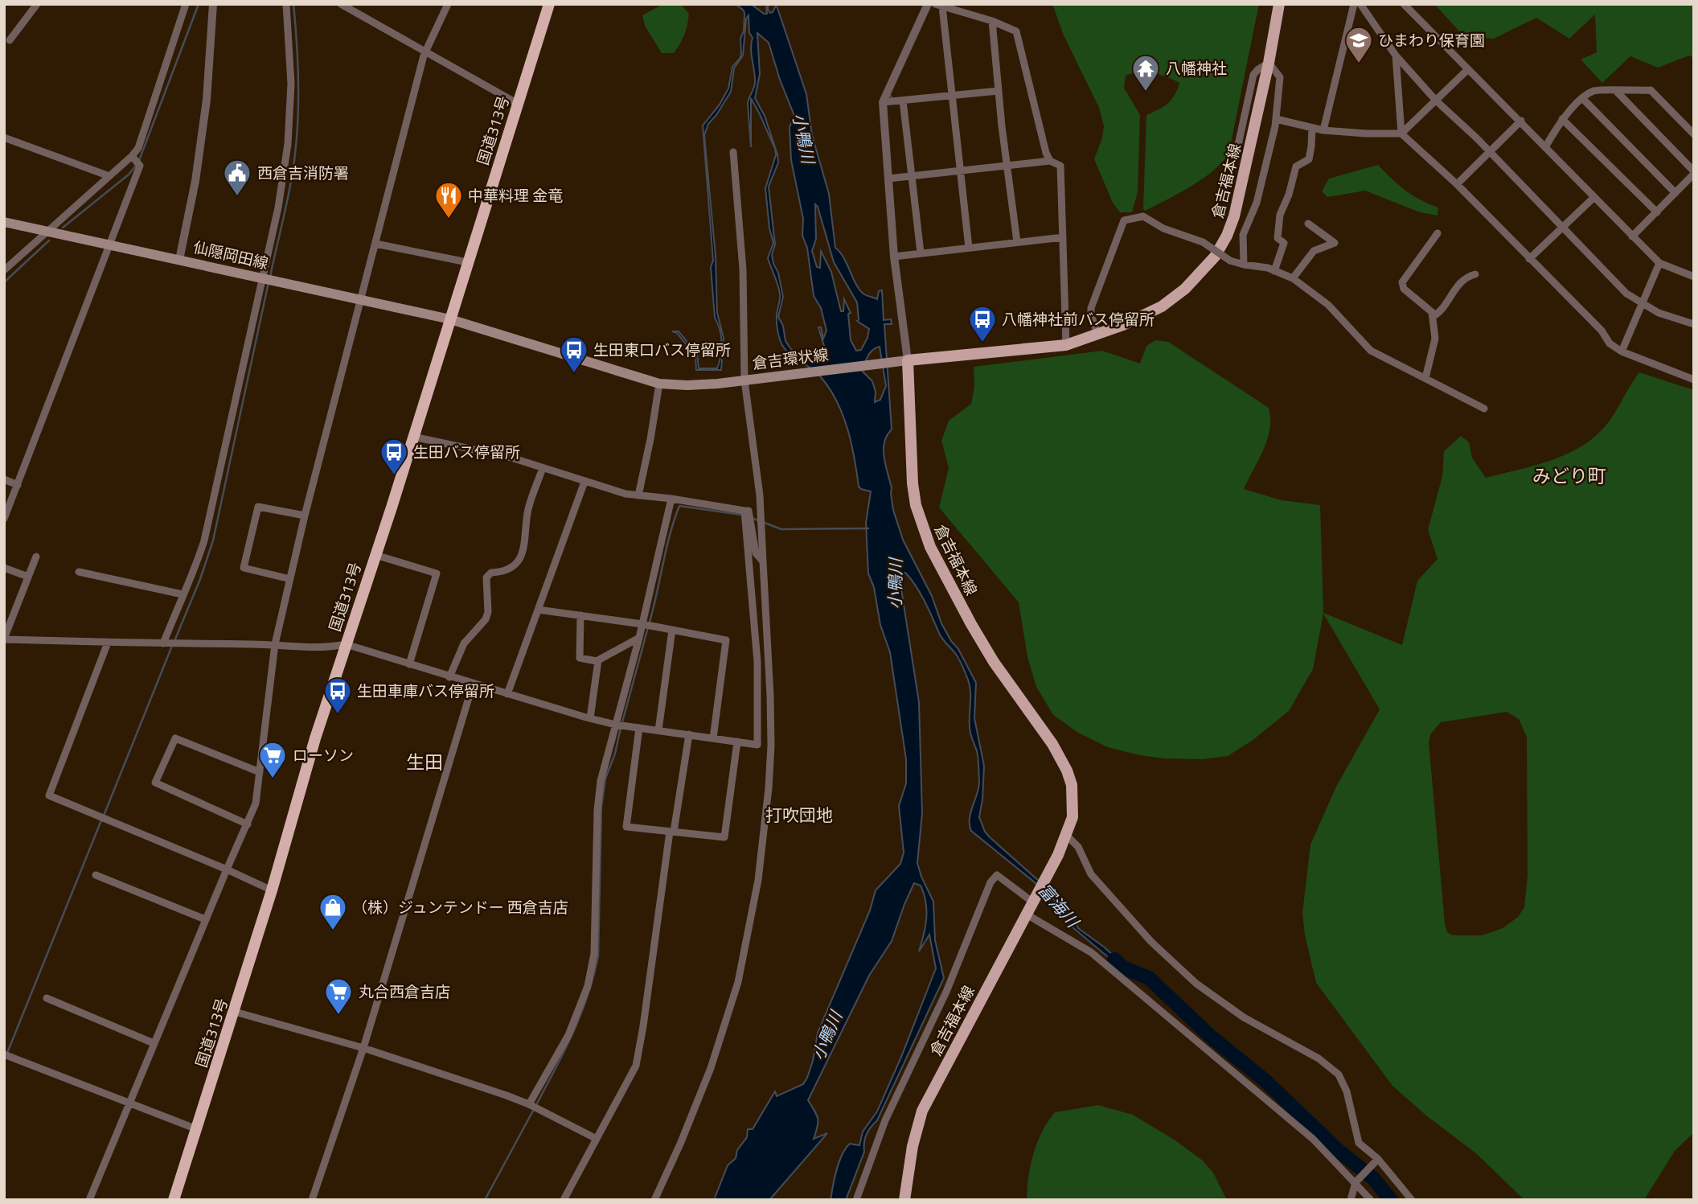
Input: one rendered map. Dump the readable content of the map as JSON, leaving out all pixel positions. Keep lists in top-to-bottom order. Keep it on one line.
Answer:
{"streets":{"highway":["国道313号"],"main road":["倉吉福本線","仙隠岡田線","倉吉環状線"]},"crossings":[["国道313号","仙隠岡田線"],["国道313号","倉吉環状線"],["倉吉福本線","倉吉環状線"],["仙隠岡田線","倉吉環状線"]],"districts":["みどり町","生田","打吹団地"],"water":["小鴨川","富海川"],"places":{"school or university":["ひまわり保育園"],"temple":["八幡神社"],"public building":["西倉吉消防署"],"restaurant":["中華料理 金竜"],"bus stop":["八幡神社前バス停留所","生田東口バス停留所","生田バス停留所","生田車庫バス停留所"],"supermarket":["ローソン","丸合西倉吉店"],"shop":["（株）ジュンテンドー 西倉吉店"]}}
